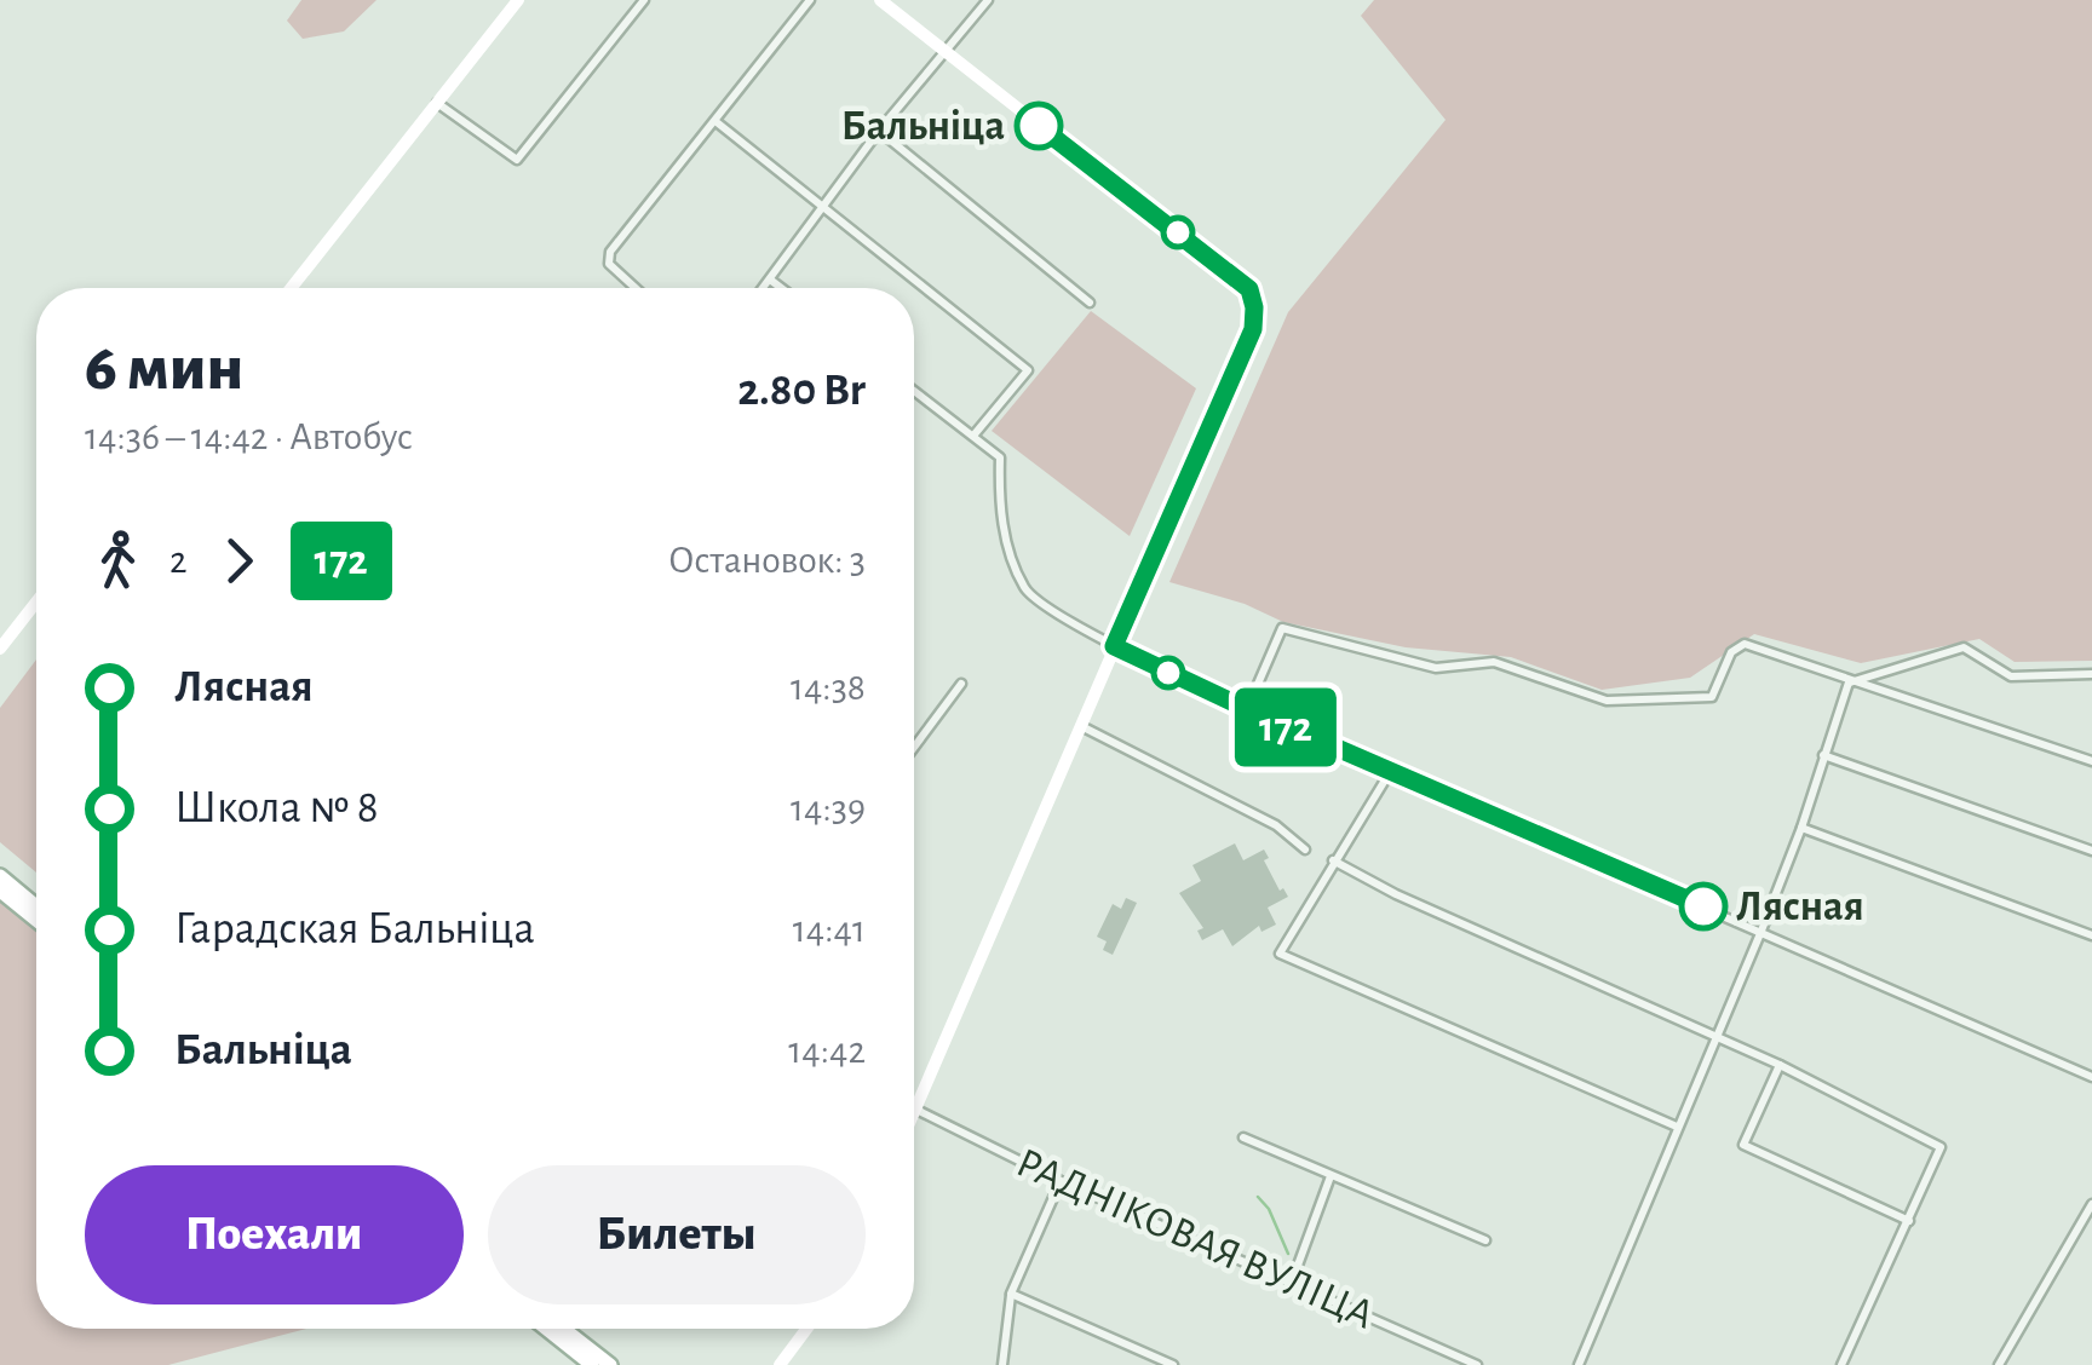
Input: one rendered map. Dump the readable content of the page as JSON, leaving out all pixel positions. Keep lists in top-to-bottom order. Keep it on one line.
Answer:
{"streets":{"street":["РАДНІКОВАЯ ВУЛІЦА"]},"places":["Бальніца","Лясная"],"lines":["bus line 172"],"page":{"on_map":"172","heading":["6 мин","14:36 – 14:42 · Автобус","2.80 Br"],"legs":["2","172","Остановок: 3"],"list":[{"name":"Лясная","value":"14:38"},{"name":"Школа № 8","value":"14:39"},{"name":"Гарадская Бальніца","value":"14:41"},{"name":"Бальніца","value":"14:42"}],"buttons":["Поехали","Билеты"]}}
